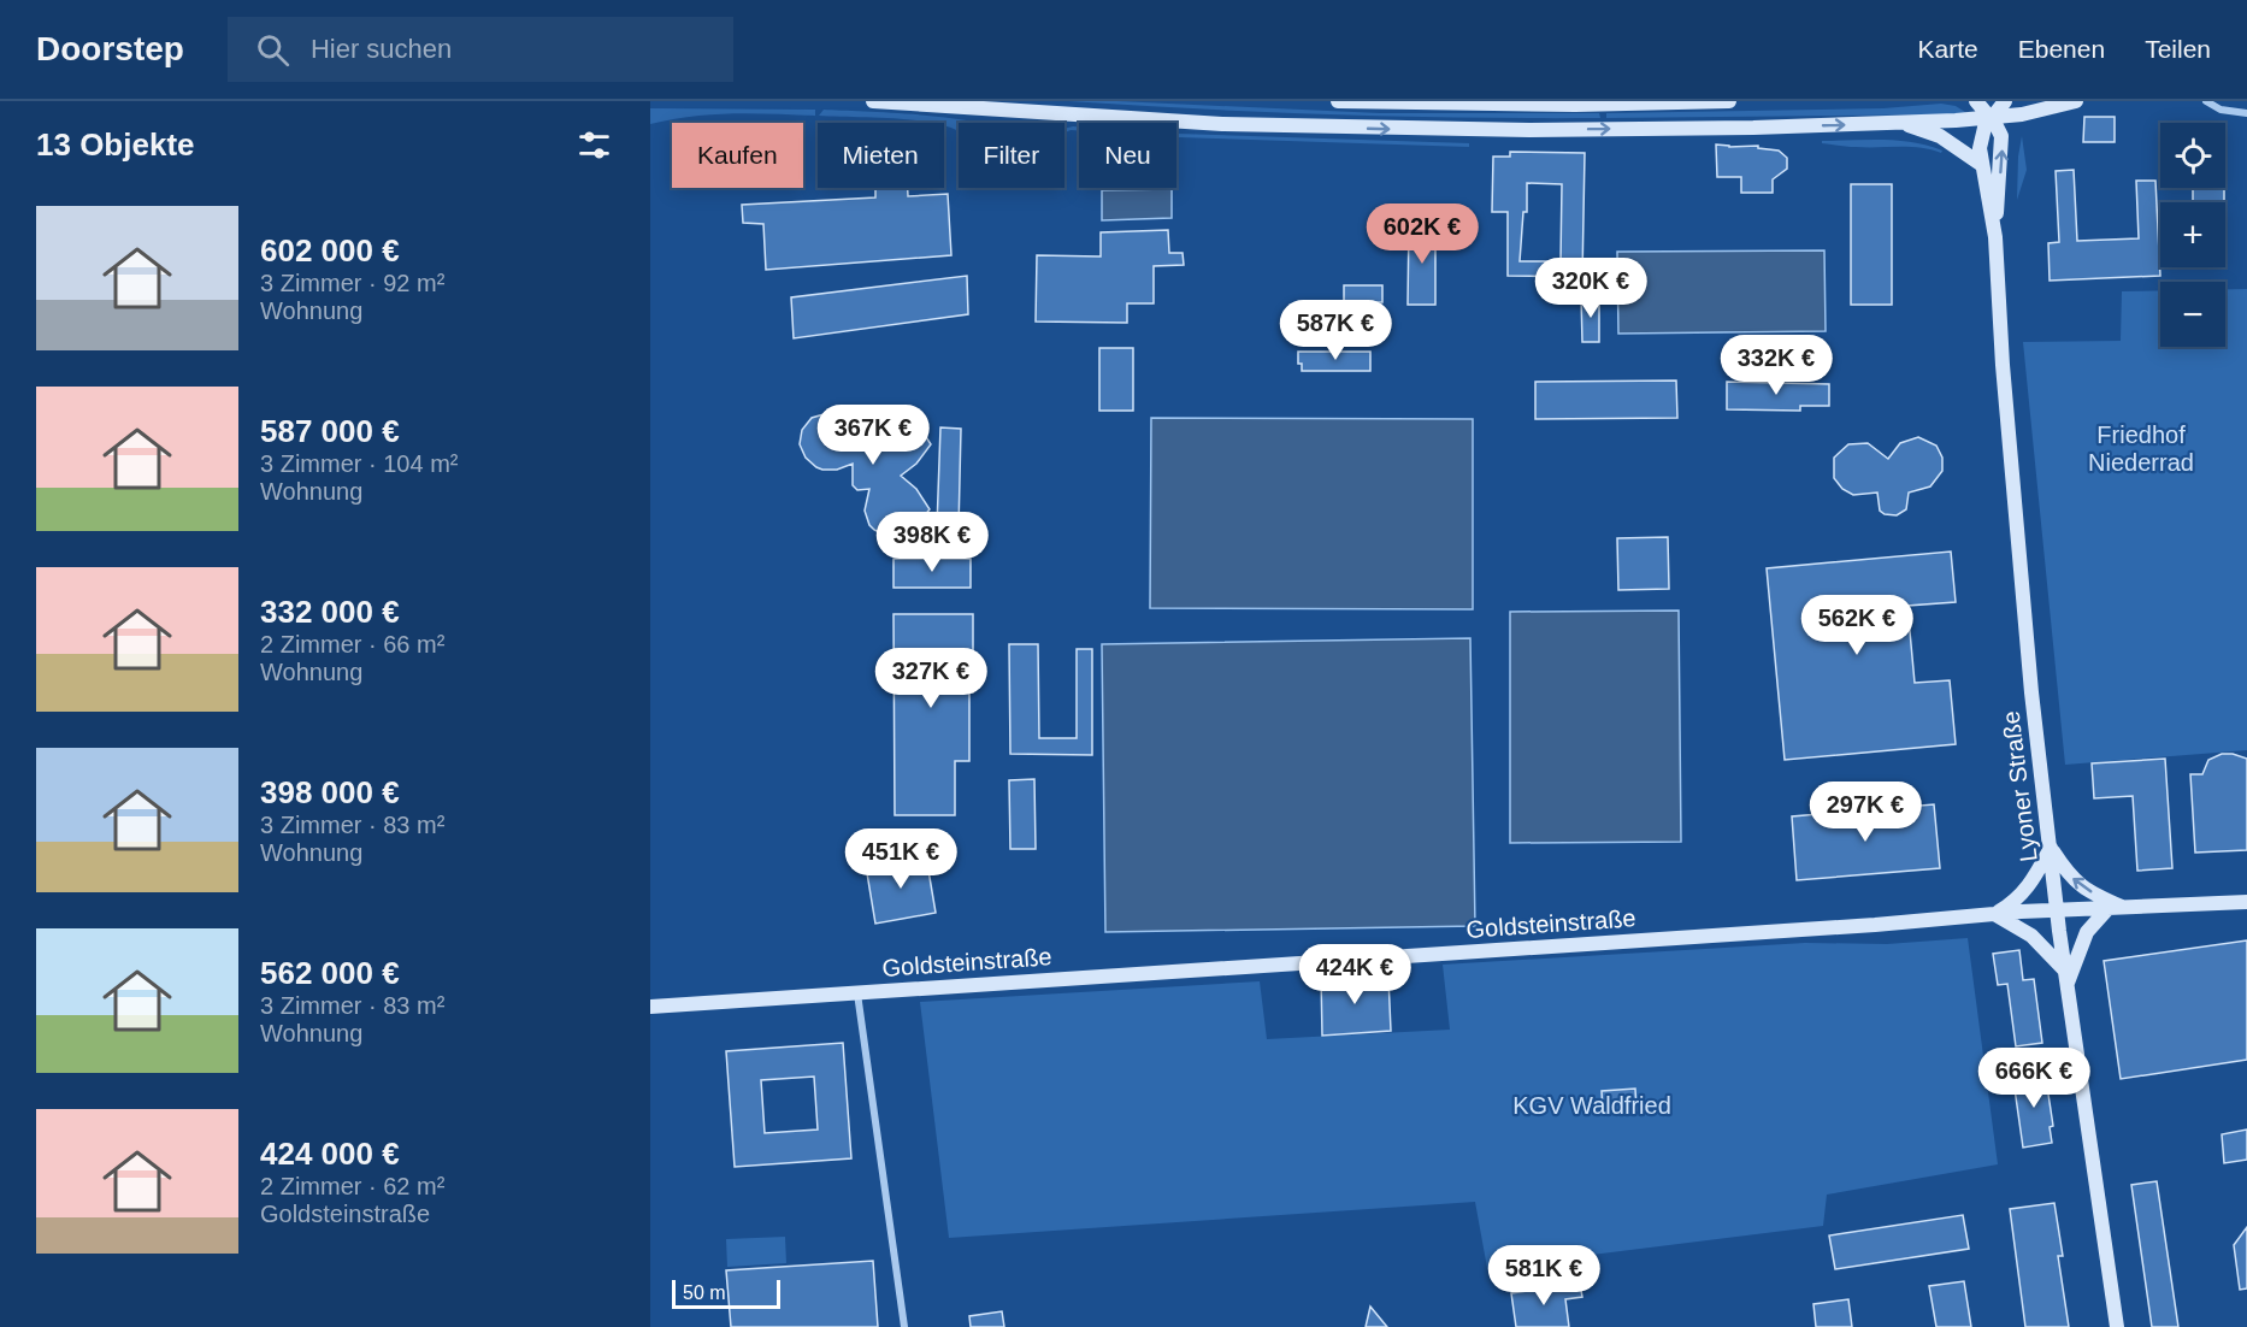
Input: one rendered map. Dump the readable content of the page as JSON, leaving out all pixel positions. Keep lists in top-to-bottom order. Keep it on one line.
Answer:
{"streets":{"main road":["Lyoner Straße","Goldsteinstraße"]},"crossings":[["Lyoner Straße","Goldsteinstraße"]],"parks":["Friedhof Niederrad","KGV Waldfried"],"scale_bar":"50 m","page":{"header":"Doorstep","search":"Hier suchen","nav":["Karte","Ebenen","Teilen"],"heading":"13 Objekte","map_buttons":["+","−"],"chip":["Kaufen","Mieten","Filter","Neu"],"list":[{"name":"602 000 €","note":"3 Zimmer · 92 m² · Wohnung"},{"name":"587 000 €","note":"3 Zimmer · 104 m² · Wohnung"},{"name":"332 000 €","note":"2 Zimmer · 66 m² · Wohnung"},{"name":"398 000 €","note":"3 Zimmer · 83 m² · Wohnung"},{"name":"562 000 €","note":"3 Zimmer · 83 m² · Wohnung"},{"name":"424 000 €","note":"2 Zimmer · 62 m² · Goldsteinstraße"}],"price":["602K €","320K €","587K €","332K €","367K €","398K €","562K €","327K €","297K €","451K €","424K €","666K €","581K €"],"scale":"50 m"}}
